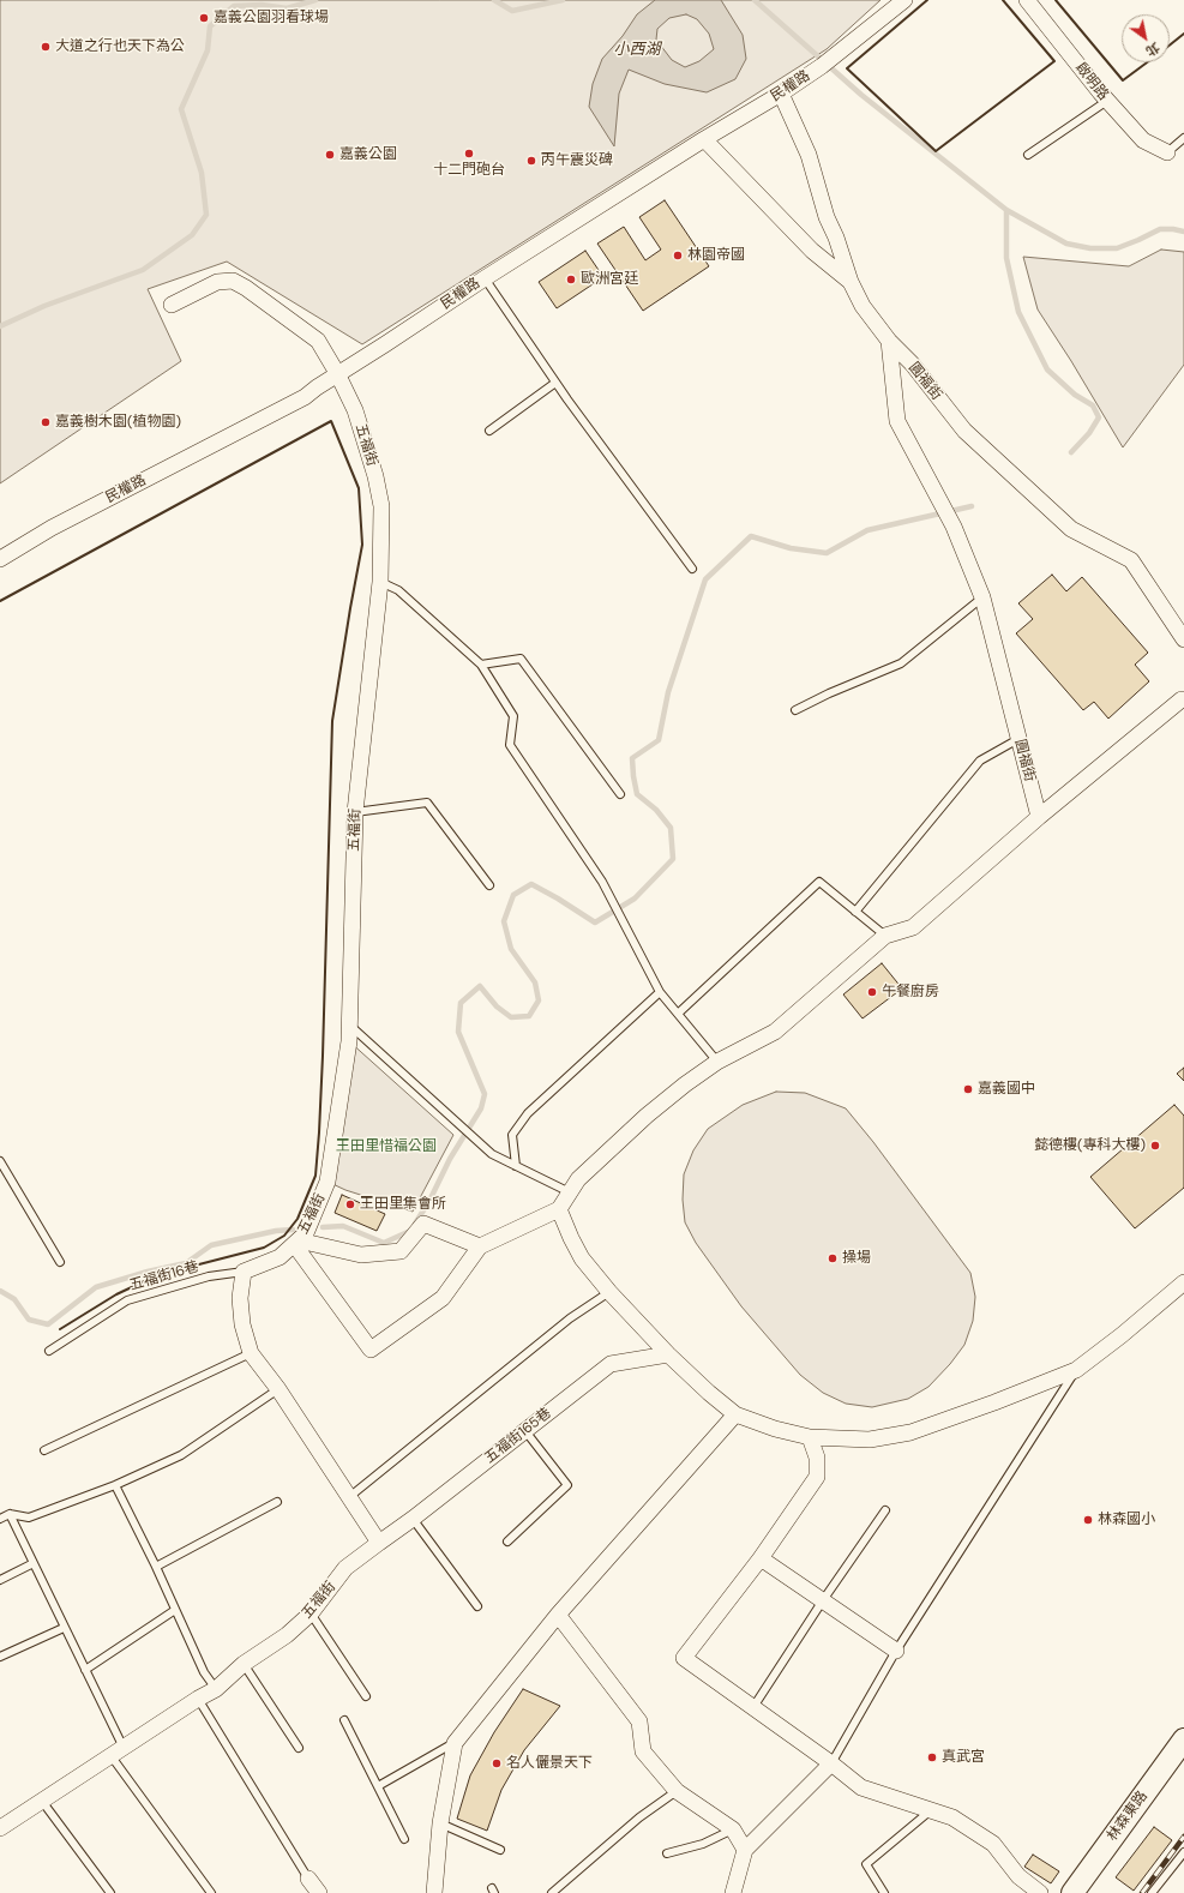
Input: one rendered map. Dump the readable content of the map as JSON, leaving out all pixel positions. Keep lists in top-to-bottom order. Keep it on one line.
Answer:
{"streets":{"main road":["林森東路"],"street":["啟明路","民權路","圓福街","五福街","五福街165巷"],"lane":["五福街16巷"]},"crossings":[["民權路","圓福街"],["民權路","五福街"],["五福街","五福街16巷"],["五福街","五福街165巷"]],"water":["小西湖"],"parks":["王田里惜福公園"],"places":["嘉義公園羽看球場","大道之行也天下為公","十二門砲台","嘉義公園","丙午震災碑","林園帝國","歐洲宮廷","嘉義樹木園(植物園)","午餐廚房","嘉義國中","懿德樓(專科大樓)","王田里集會所","操場","林森國小","真武宮","名人儷景天下"],"north":"bottom right"}
